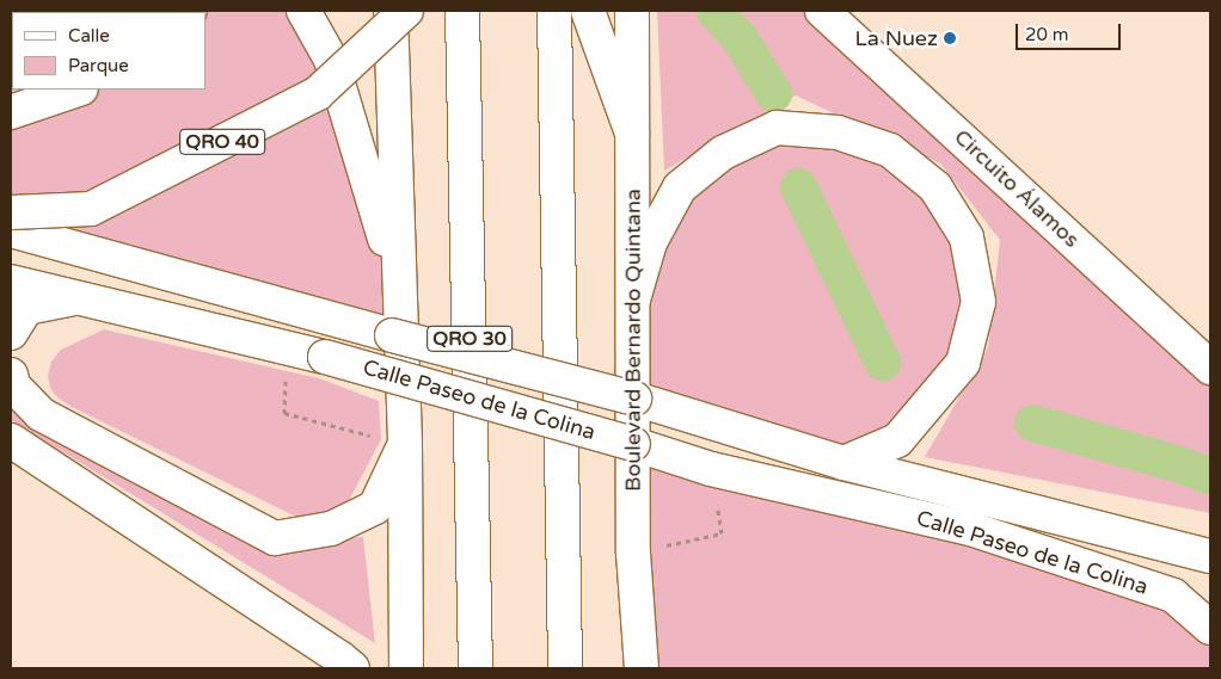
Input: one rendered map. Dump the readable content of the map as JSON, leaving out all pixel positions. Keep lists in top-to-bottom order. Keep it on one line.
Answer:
{"streets":{"main road":["QRO 40","Circuito Álamos","QRO 30","Boulevard Bernardo Quintana","Calle Paseo de la Colina"]},"places":["La Nuez"],"legend":["Calle","Parque"],"scale_bar":"20 m"}
